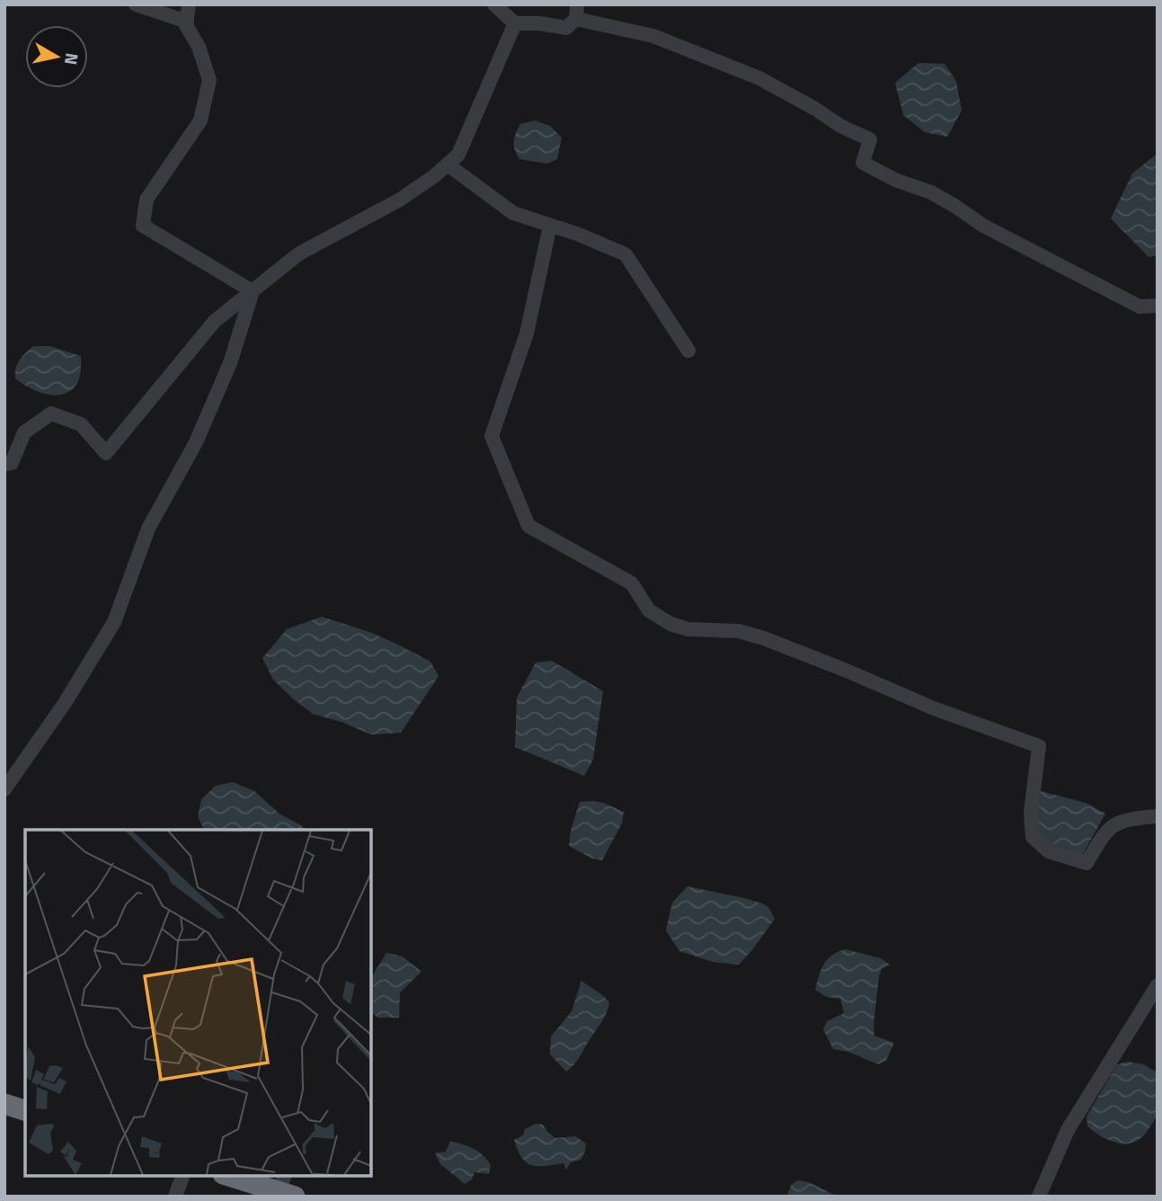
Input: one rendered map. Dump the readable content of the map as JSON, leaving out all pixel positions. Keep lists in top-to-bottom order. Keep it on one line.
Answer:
{"north":"right"}
